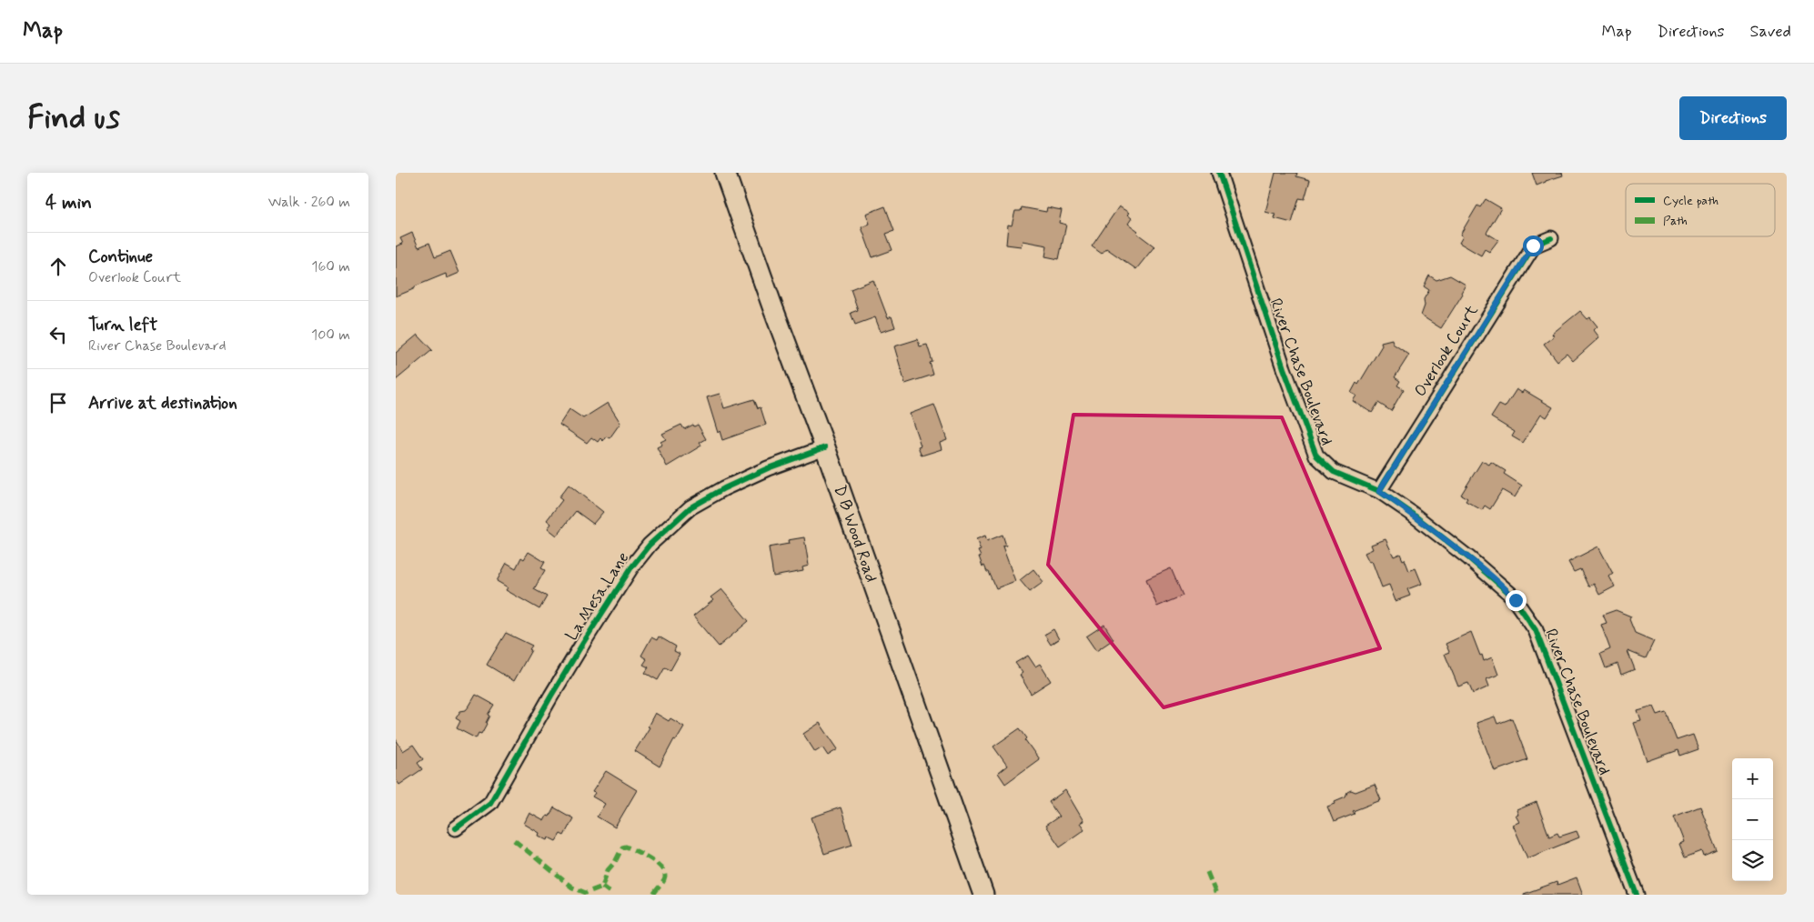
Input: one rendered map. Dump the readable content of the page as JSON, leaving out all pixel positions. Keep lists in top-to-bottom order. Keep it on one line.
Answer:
{"streets":{"main road":["D B Wood Road"],"street":["Overlook Court","River Chase Boulevard","La Mesa Lane"]},"crossings":[["Overlook Court","River Chase Boulevard"],["D B Wood Road","La Mesa Lane"]],"legend":["Cycle path","Path"],"page":{"header":"Map","nav":["Map","Directions","Saved"],"buttons":"Directions","title":"Find us","heading":["4 min","Walk · 260 m"],"list":[["Continue","Overlook Court","160 m"],["Turn left","River Chase Boulevard","100 m"],"Arrive at destination"],"map_buttons":["+","−"]}}
